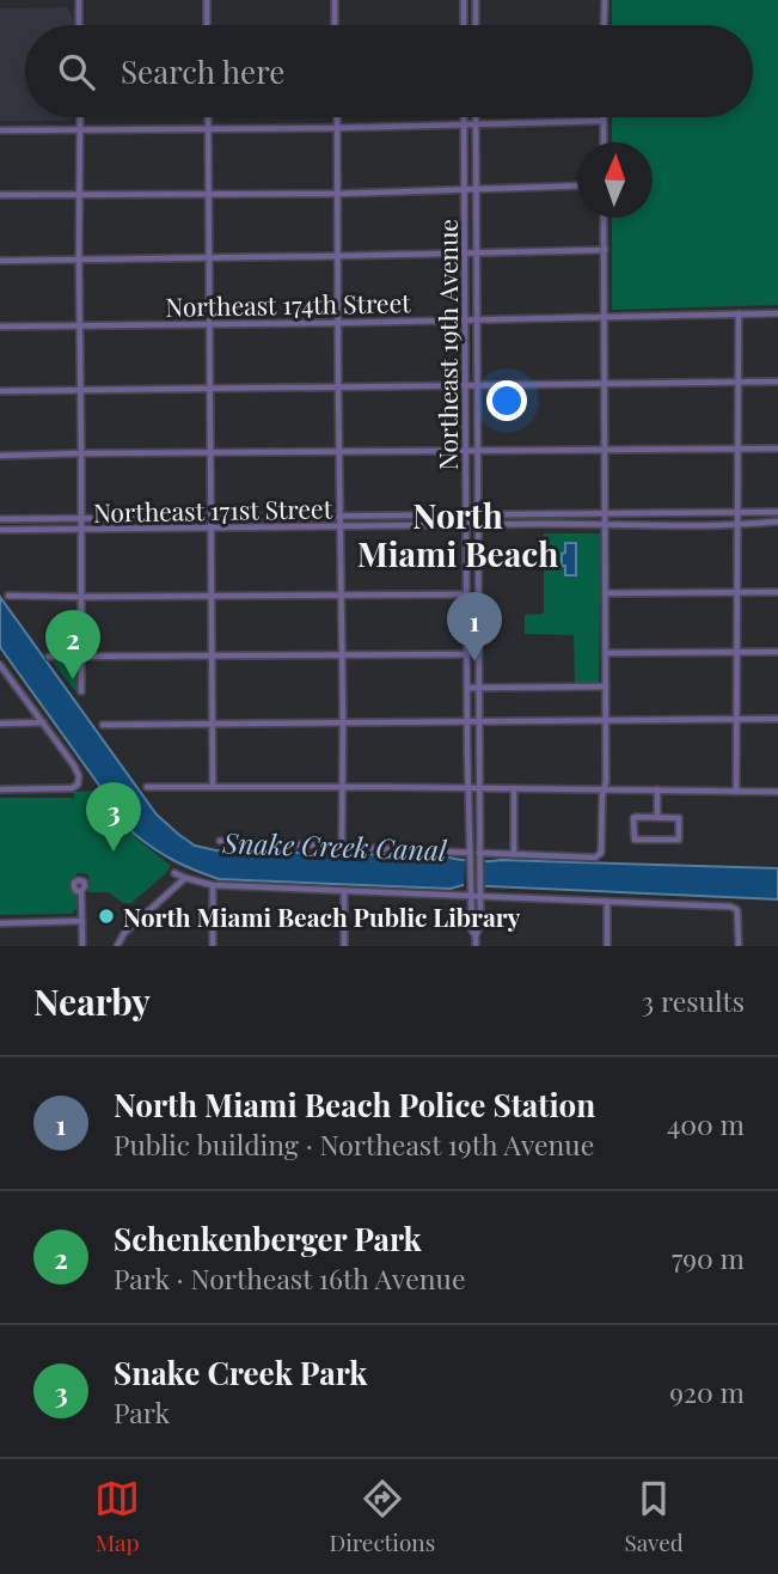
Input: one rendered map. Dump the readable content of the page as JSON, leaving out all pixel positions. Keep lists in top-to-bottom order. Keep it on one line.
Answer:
{"streets":{"street":["Northeast 174th Street","Northeast 19th Avenue","Northeast 171st Street"]},"crossings":[["Northeast 174th Street","Northeast 19th Avenue"],["Northeast 19th Avenue","Northeast 171st Street"]],"districts":["North Miami Beach"],"water":["Snake Creek Canal"],"places":["North Miami Beach Public Library"],"north":"top","page":{"search":"Search here","pins":["1","2","3"],"heading":["Nearby","3 results"],"list":[{"mark":"1","name":"North Miami Beach Police Station","note":"Public building · Northeast 19th Avenue","value":"400 m"},{"mark":"2","name":"Schenkenberger Park","note":"Park · Northeast 16th Avenue","value":"790 m"},{"mark":"3","name":"Snake Creek Park","note":"Park","value":"920 m"}],"nav":["Map","Directions","Saved"]}}
